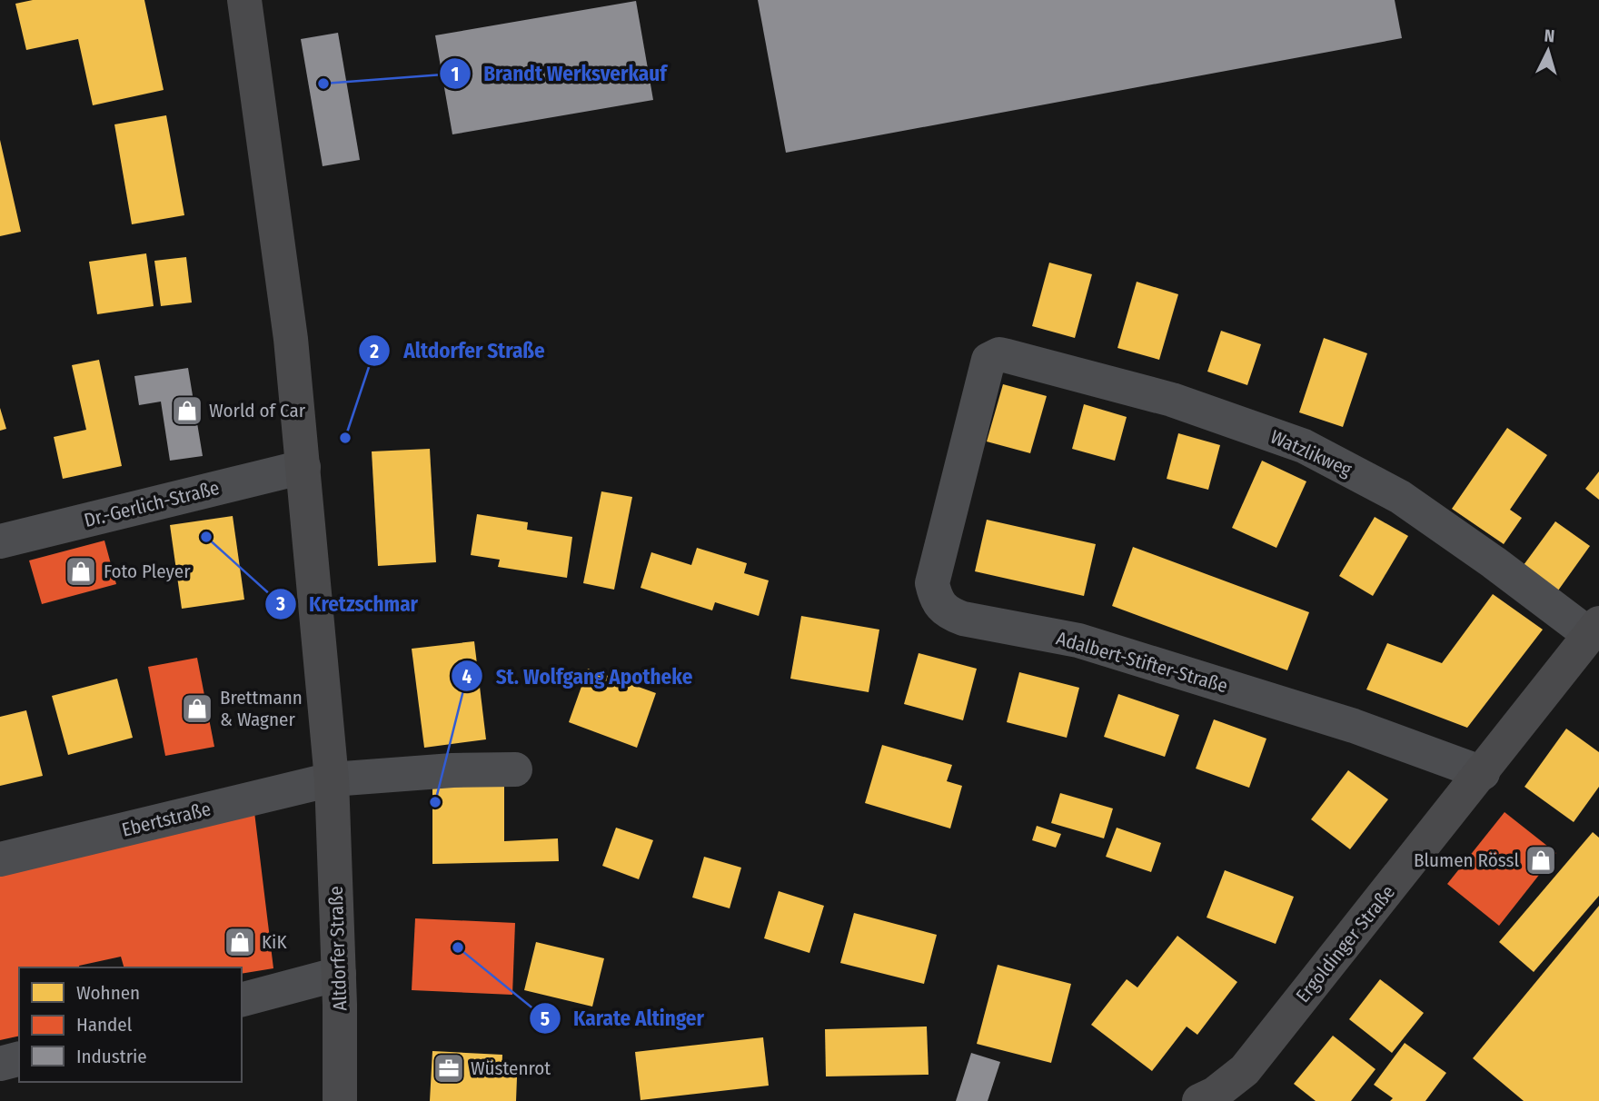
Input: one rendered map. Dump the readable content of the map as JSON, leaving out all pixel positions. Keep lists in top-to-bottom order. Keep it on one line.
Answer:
{"streets":{"main road":["Ergoldinger Straße","Altdorfer Straße"],"street":["Watzlikweg","Dr.-Gerlich-Straße","Adalbert-Stifter-Straße","Ebertstraße"]},"crossings":[["Watzlikweg","Adalbert-Stifter-Straße"],["Watzlikweg","Ergoldinger Straße"],["Dr.-Gerlich-Straße","Altdorfer Straße"],["Adalbert-Stifter-Straße","Ergoldinger Straße"],["Ebertstraße","Altdorfer Straße"]],"places":{"other":["Brandt Werksverkauf","Altdorfer Straße","Kretzschmar","St. Wolfgang Apotheke","Karate Altinger"],"shop":["World of Car","Foto Pleyer","Brettmann & Wagner","Blumen Rössl","KiK"],"office":["Wüstenrot"]},"legend":["Wohnen","Handel","Industrie"],"north":"top"}
